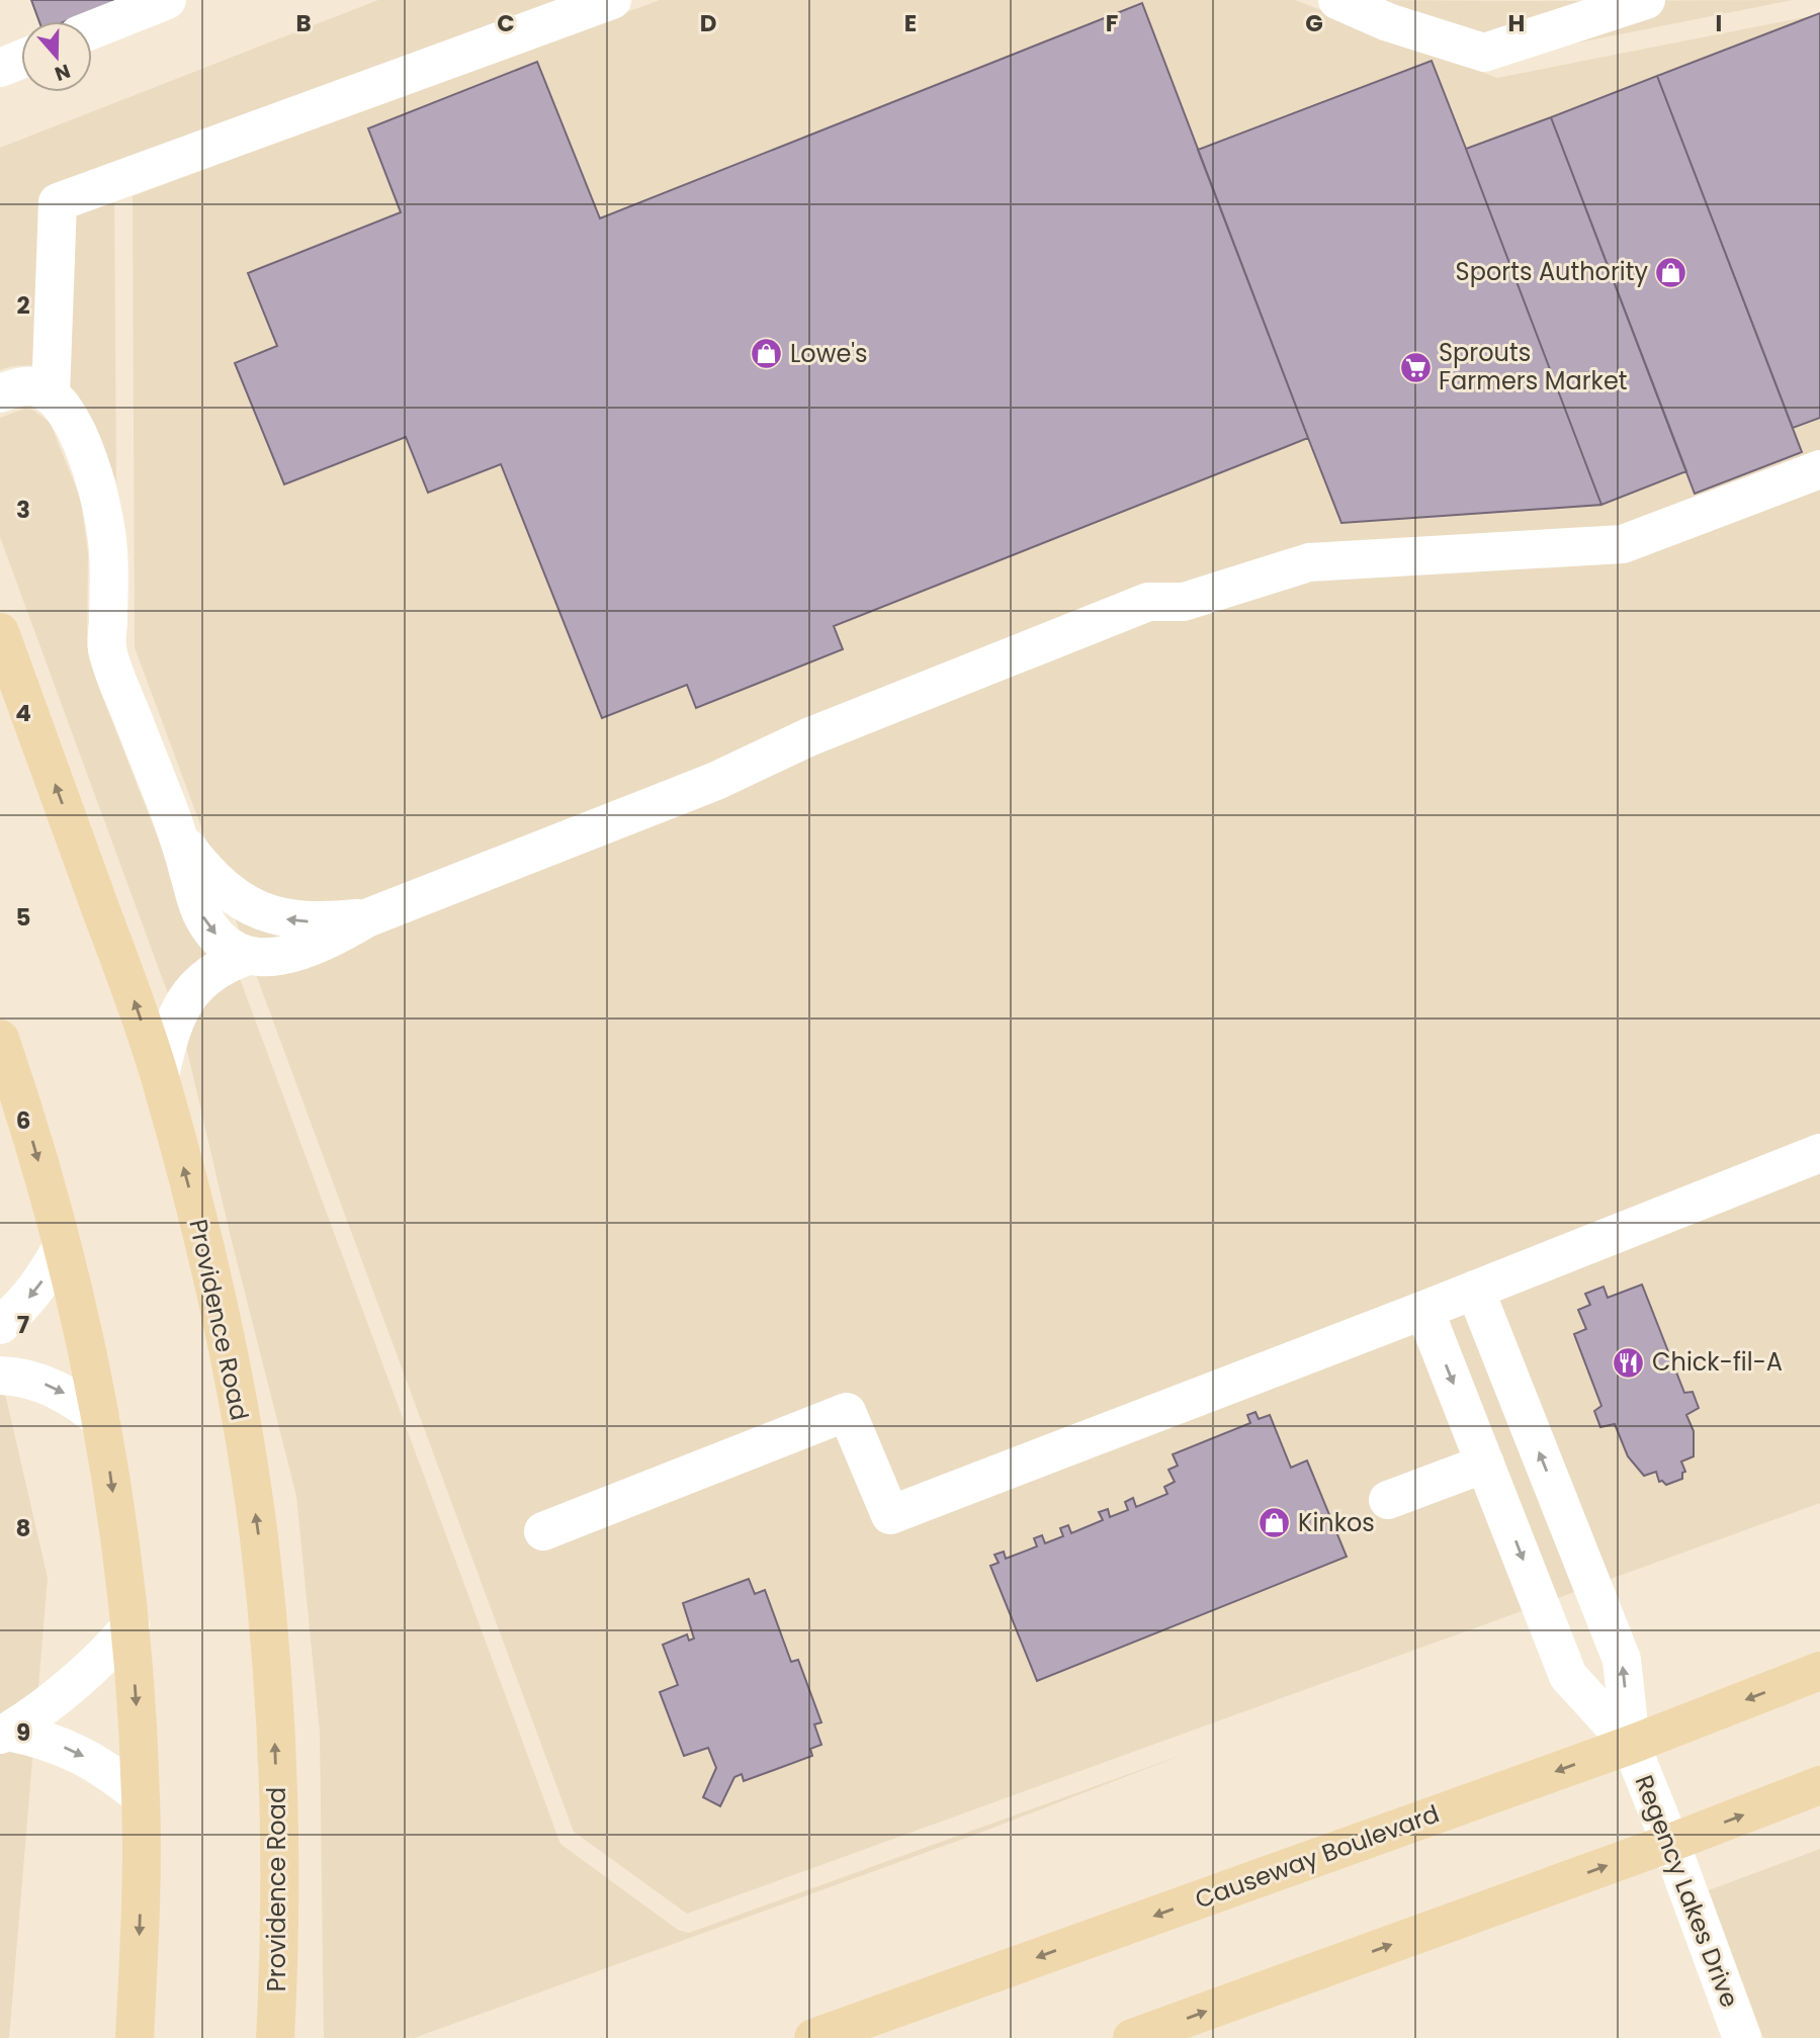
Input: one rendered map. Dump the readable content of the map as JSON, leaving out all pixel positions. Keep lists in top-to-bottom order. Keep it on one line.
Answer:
{"streets":{"main road":["Providence Road","Causeway Boulevard"],"street":["Regency Lakes Drive"]},"crossings":[["Causeway Boulevard","Regency Lakes Drive"]],"places":{"shop":["Sports Authority","Lowe's","Kinkos"],"supermarket":["Sprouts Farmers Market"],"restaurant":["Chick-fil-A"]},"north":"bottom","grid":{"columns":["B","C","D","E","F","G","H","I"],"rows":["2","3","4","5","6","7","8","9"]}}
